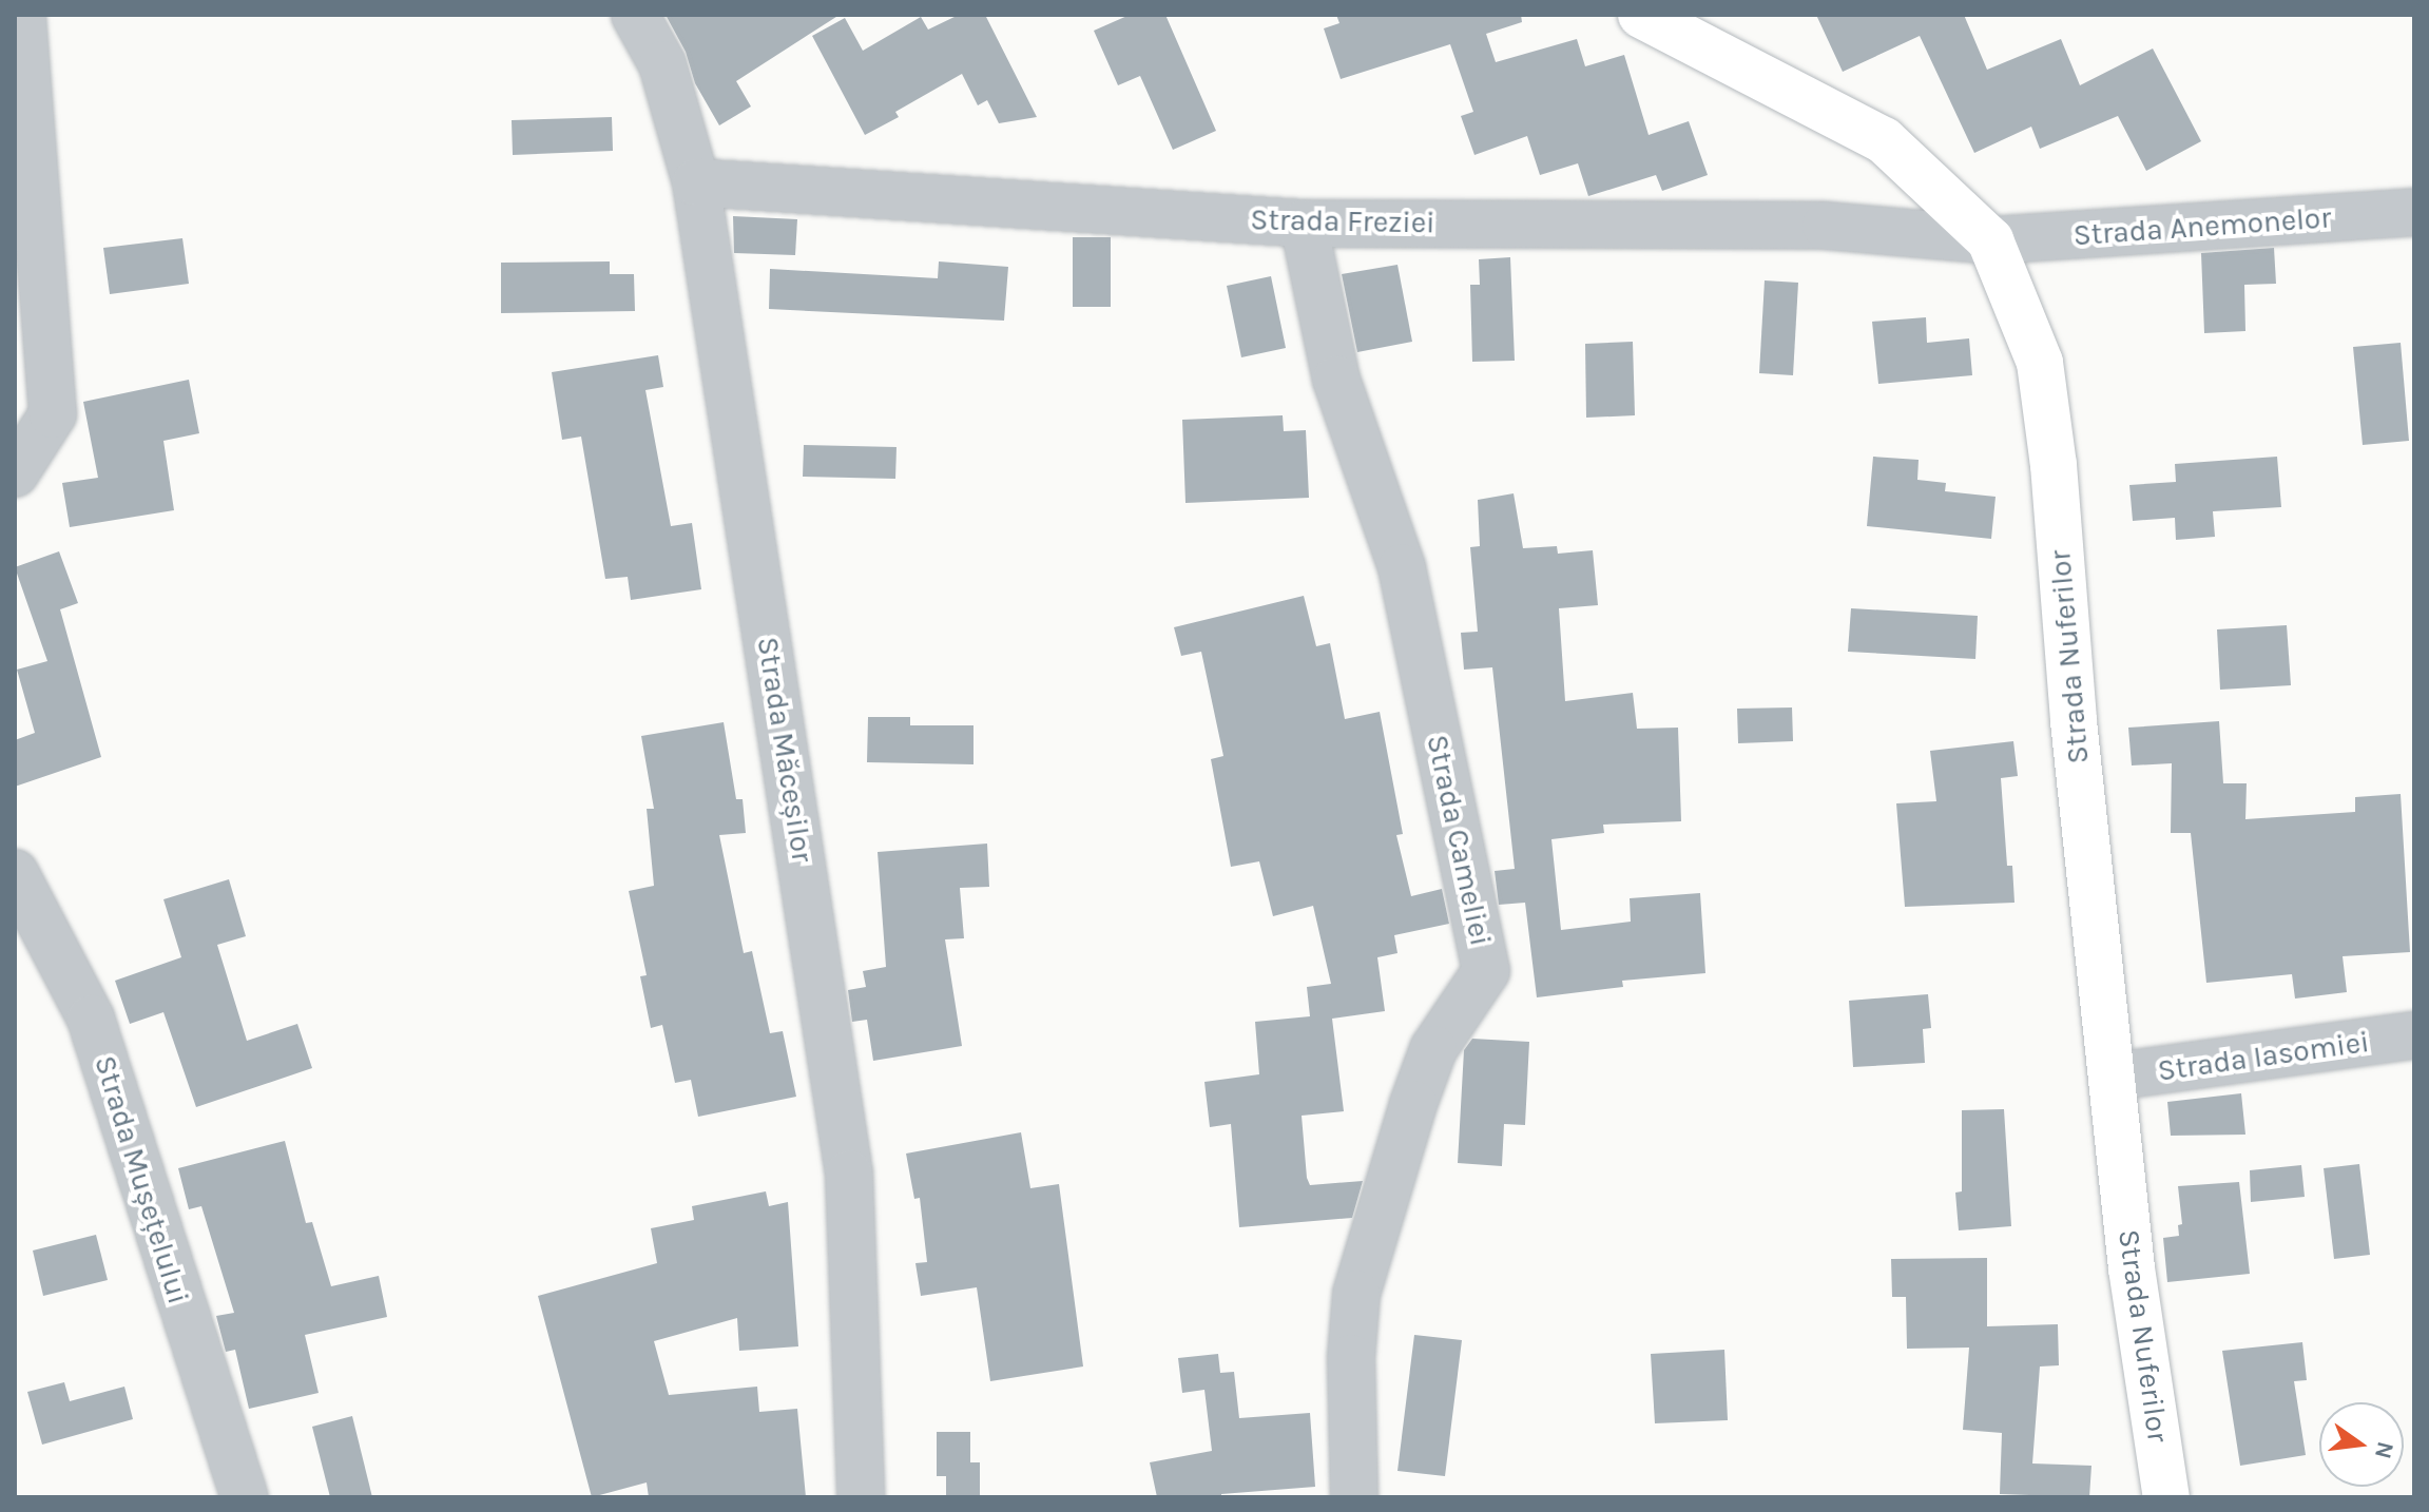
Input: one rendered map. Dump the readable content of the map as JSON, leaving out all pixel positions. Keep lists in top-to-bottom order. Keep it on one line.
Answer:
{"streets":{"main road":["Strada Nuferilor"],"street":["Strada Freziei","Strada Anemonelor","Strada Măceșilor","Strada Cameliei","Strada Iasomiei","Strada Mușețelului"]},"crossings":[["Strada Freziei","Strada Anemonelor"],["Strada Freziei","Strada Nuferilor"],["Strada Freziei","Strada Măceșilor"],["Strada Freziei","Strada Cameliei"],["Strada Anemonelor","Strada Nuferilor"],["Strada Nuferilor","Strada Iasomiei"]],"north":"right"}
